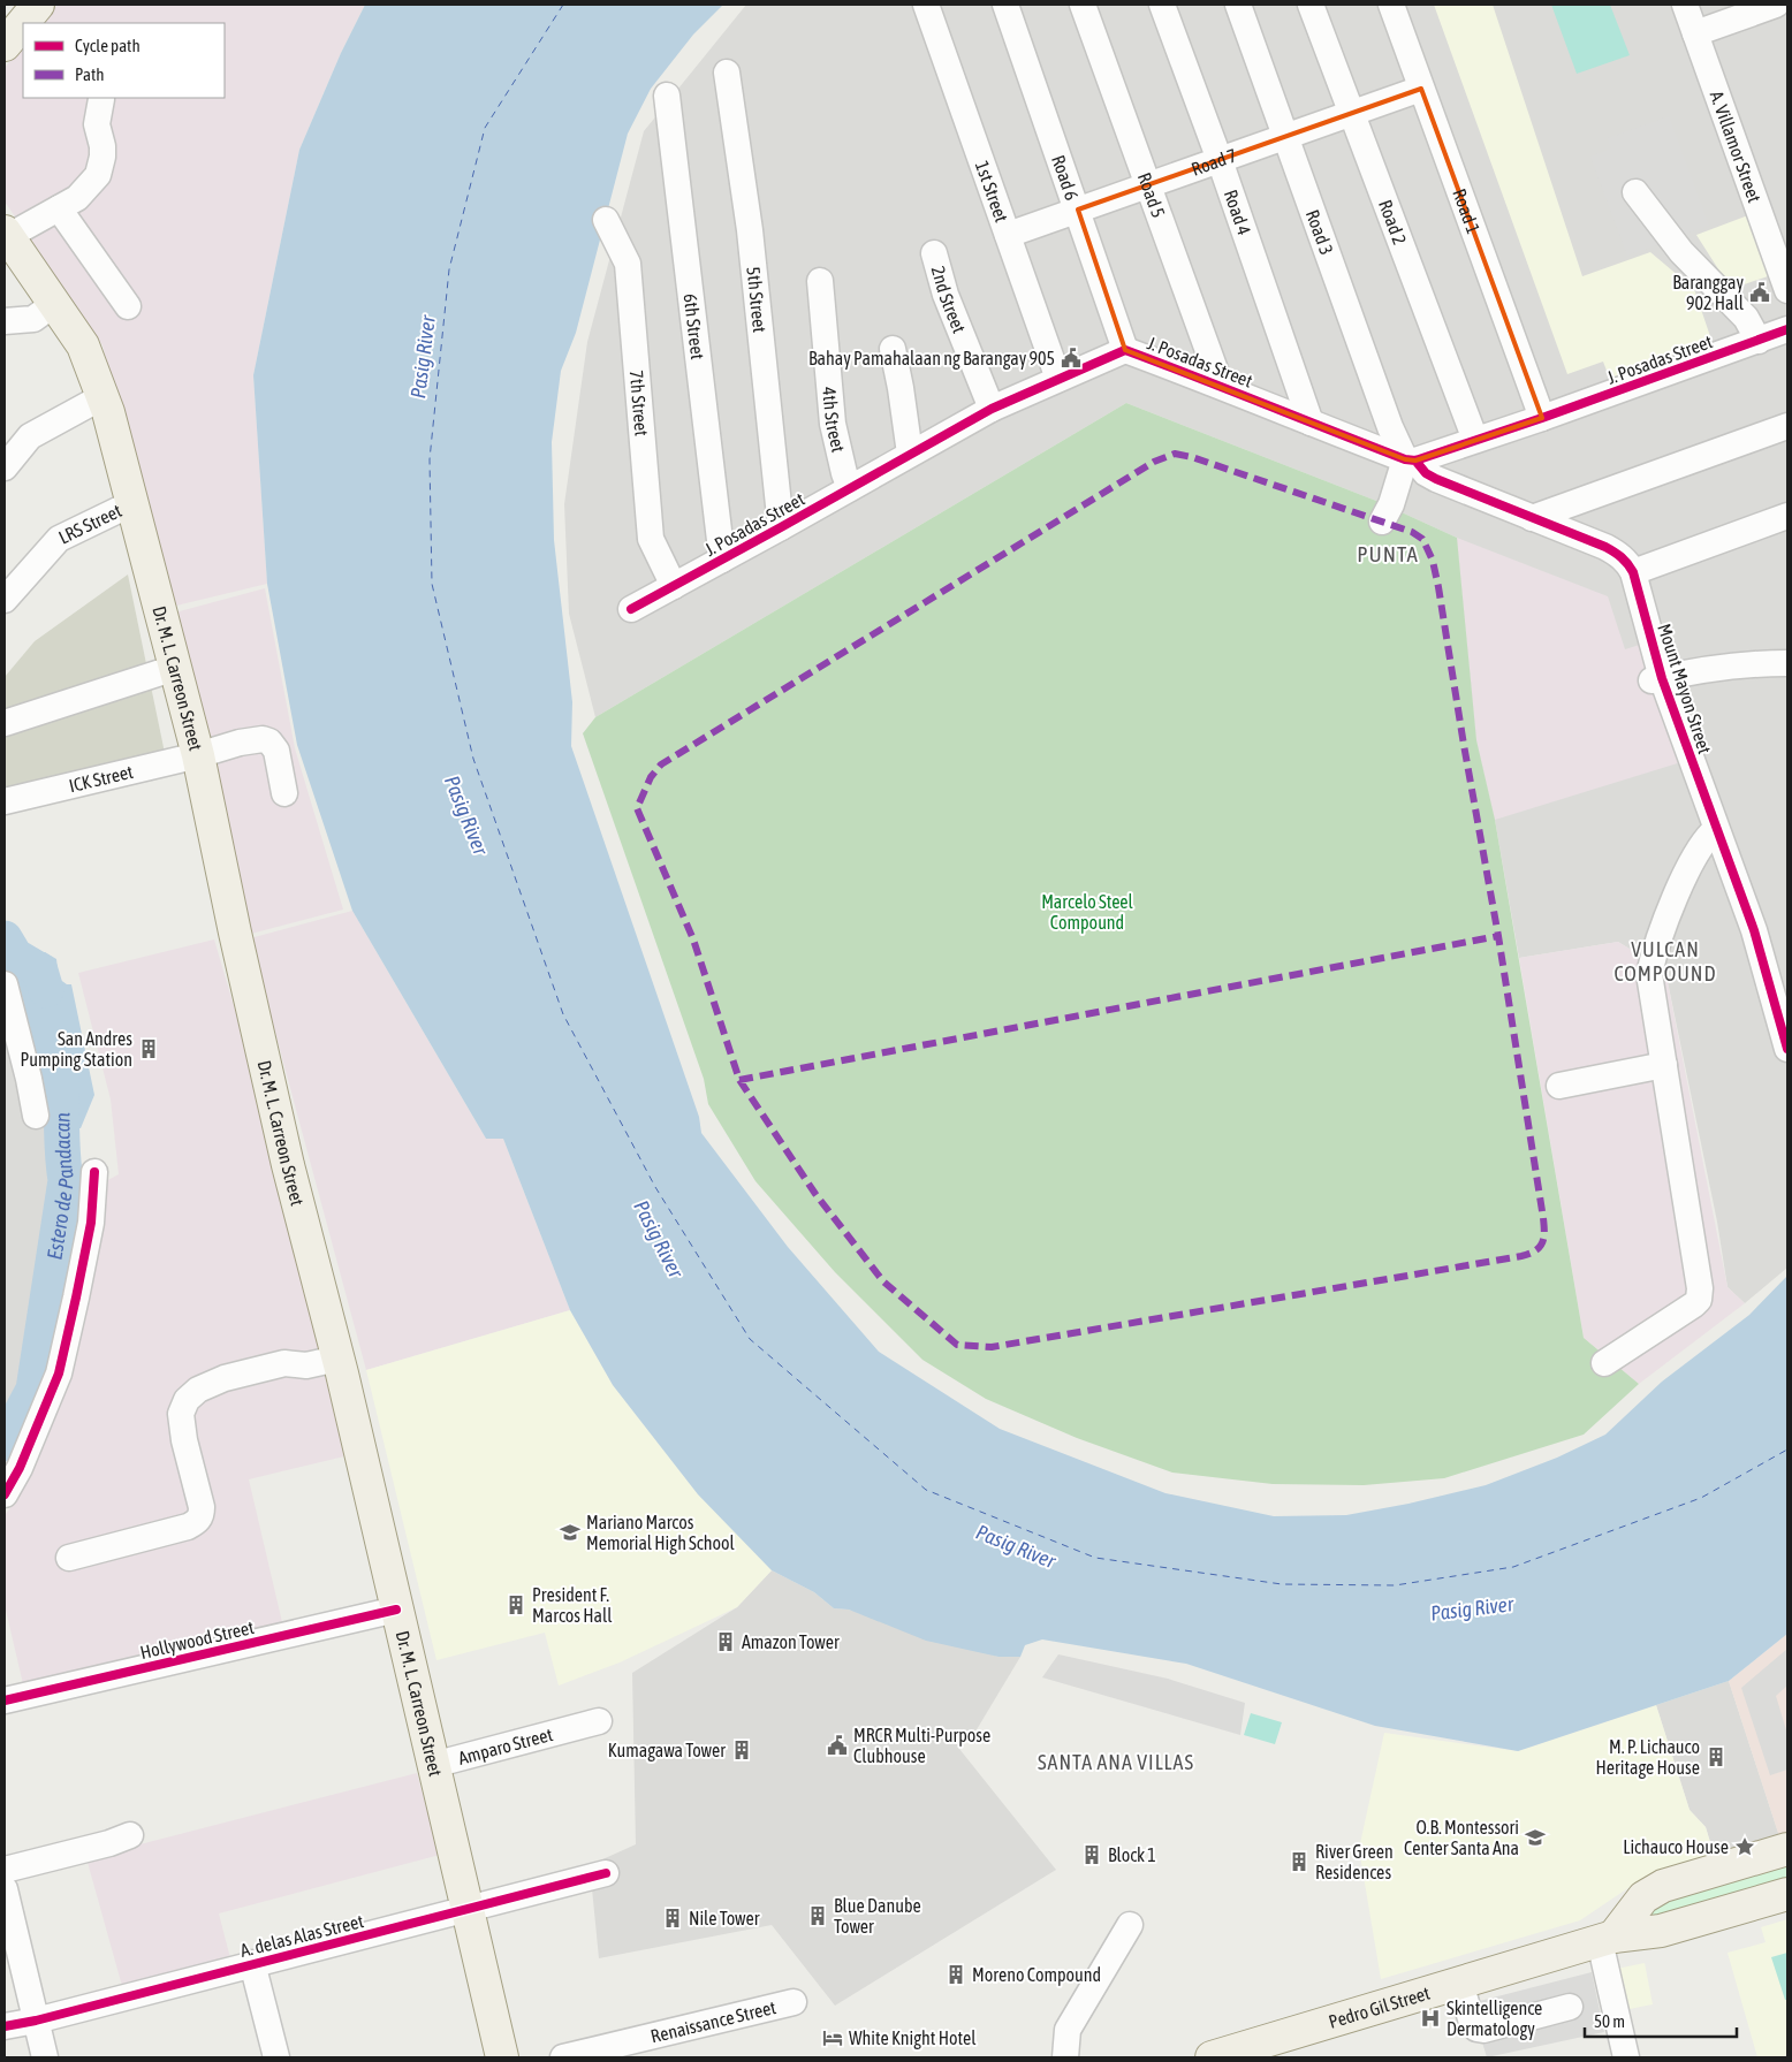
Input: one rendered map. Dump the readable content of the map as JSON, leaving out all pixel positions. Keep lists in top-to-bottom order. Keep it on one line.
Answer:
{"streets":{"main road":["Dr. M. L. Carreon Street","Pedro Gil Street"],"street":["A. Villamor Street","Road 7","Road 6","1st Street","Road 5","Road 1","Road 4","Road 2","Road 3","2nd Street","5th Street","6th Street","J. Posadas Street","7th Street","4th Street","LRS Street","Mount Mayon Street","ICK Street","Hollywood Street","Amparo Street","A. delas Alas Street","Renaissance Street"]},"crossings":[["Road 7","Road 6"],["Road 7","1st Street"],["Road 7","Road 5"],["Road 7","Road 1"],["Road 7","Road 4"],["Road 7","Road 2"],["Road 7","Road 3"],["Road 6","J. Posadas Street"],["1st Street","J. Posadas Street"],["Road 5","J. Posadas Street"],["Road 1","J. Posadas Street"],["Road 4","J. Posadas Street"],["Road 2","J. Posadas Street"],["Road 3","J. Posadas Street"],["Road 3","Mount Mayon Street"],["2nd Street","J. Posadas Street"],["5th Street","J. Posadas Street"],["6th Street","J. Posadas Street"],["J. Posadas Street","7th Street"],["J. Posadas Street","4th Street"],["J. Posadas Street","Mount Mayon Street"],["LRS Street","Dr. M. L. Carreon Street"],["Dr. M. L. Carreon Street","ICK Street"],["Dr. M. L. Carreon Street","Hollywood Street"],["Dr. M. L. Carreon Street","Amparo Street"],["Dr. M. L. Carreon Street","A. delas Alas Street"]],"districts":["PUNTA","VULCAN COMPOUND","SANTA ANA VILLAS"],"water":["Pasig River","Estero de Pandacan"],"parks":["Marcelo Steel Compound"],"places":{"public building":["Baranggay 902 Hall","Bahay Pamahalaan ng Barangay 905","MRCR Multi-Purpose Clubhouse"],"building":["San Andres Pumping Station","President F. Marcos Hall","Amazon Tower","Kumagawa Tower","M. P. Lichauco Heritage House","Block 1","River Green Residences","Blue Danube Tower","Nile Tower","Moreno Compound"],"school or university":["Mariano Marcos Memorial High School","O.B. Montessori Center Santa Ana"],"place":["Lichauco House"],"hospital":["Skintelligence Dermatology"],"hotel":["White Knight Hotel"]},"legend":["Cycle path","Path"],"scale_bar":"50 m"}
